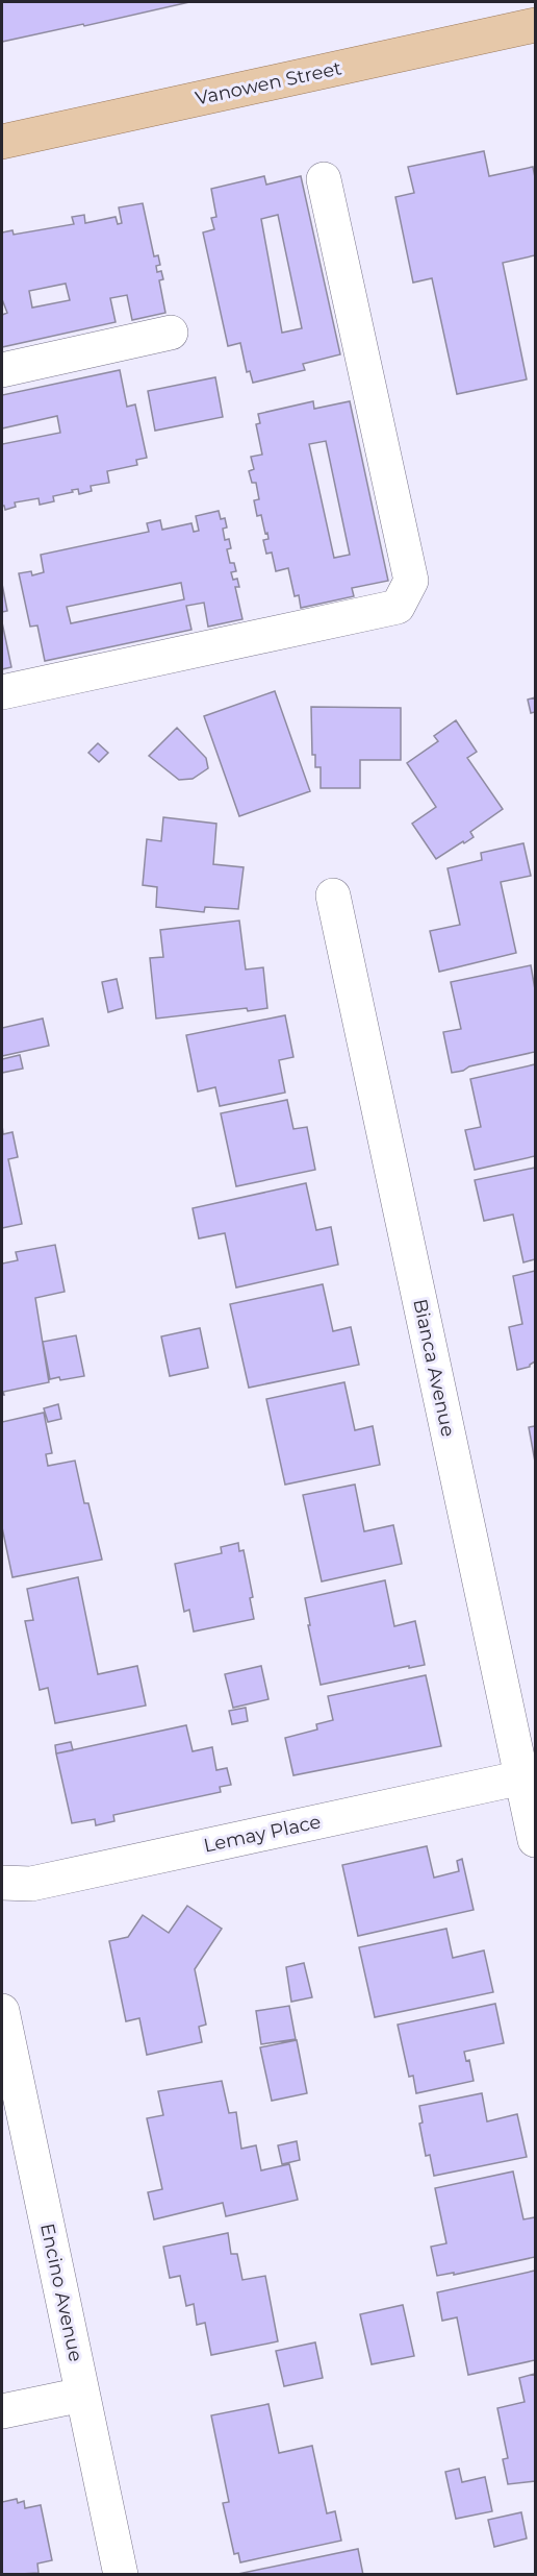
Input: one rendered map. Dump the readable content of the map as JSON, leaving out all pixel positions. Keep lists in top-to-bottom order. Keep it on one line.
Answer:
{"streets":{"main road":["Vanowen Street"],"street":["Bianca Avenue","Lemay Place","Encino Avenue"]},"crossings":[["Bianca Avenue","Lemay Place"]]}
